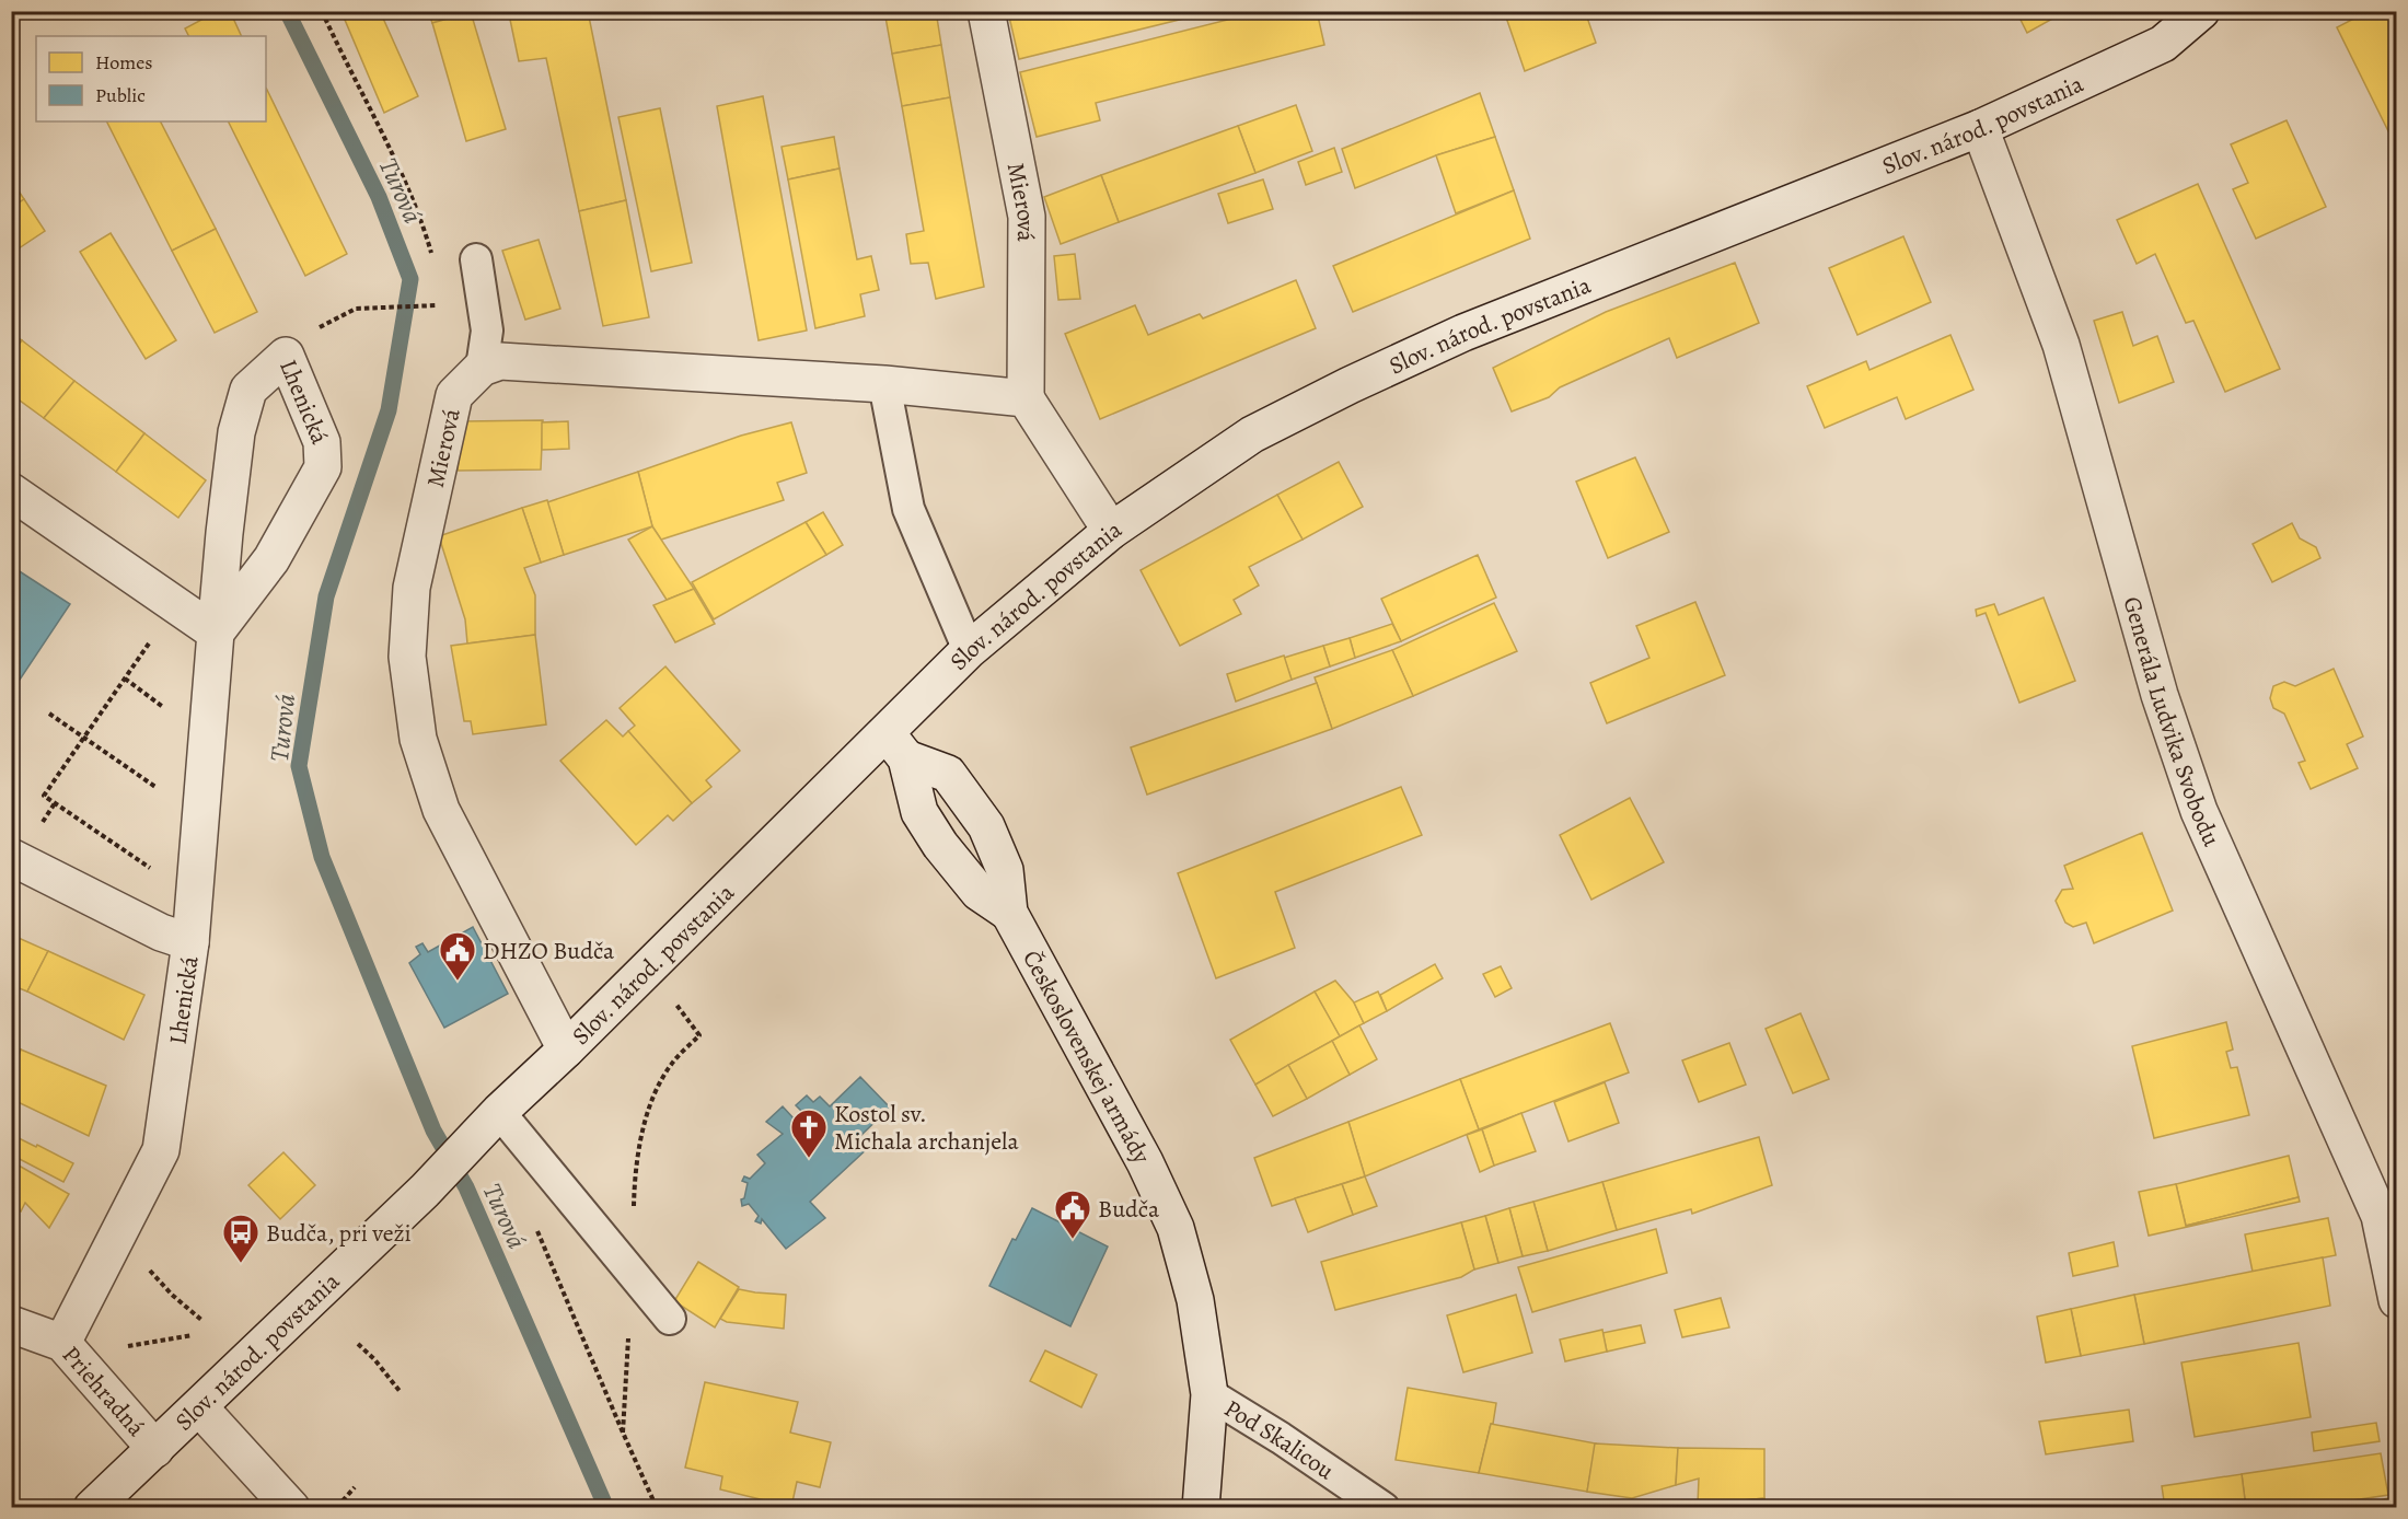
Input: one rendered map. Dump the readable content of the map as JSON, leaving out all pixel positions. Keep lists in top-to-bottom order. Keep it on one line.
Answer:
{"streets":{"street":["Slov. národ. povstania","Mierová","Lhenická","Generála Ludvika Svobodu","Československej armády","Priehradná"],"lane":["Pod Skalicou"]},"crossings":[["Slov. národ. povstania","Mierová"],["Slov. národ. povstania","Generála Ludvika Svobodu"],["Slov. národ. povstania","Československej armády"],["Slov. národ. povstania","Priehradná"],["Lhenická","Priehradná"],["Československej armády","Pod Skalicou"]],"water":["Turová"],"places":{"public building":["DHZO Budča","Budča"],"church":["Kostol sv. Michala archanjela"],"bus stop":["Budča, pri veži"]},"legend":["Homes","Public"]}
